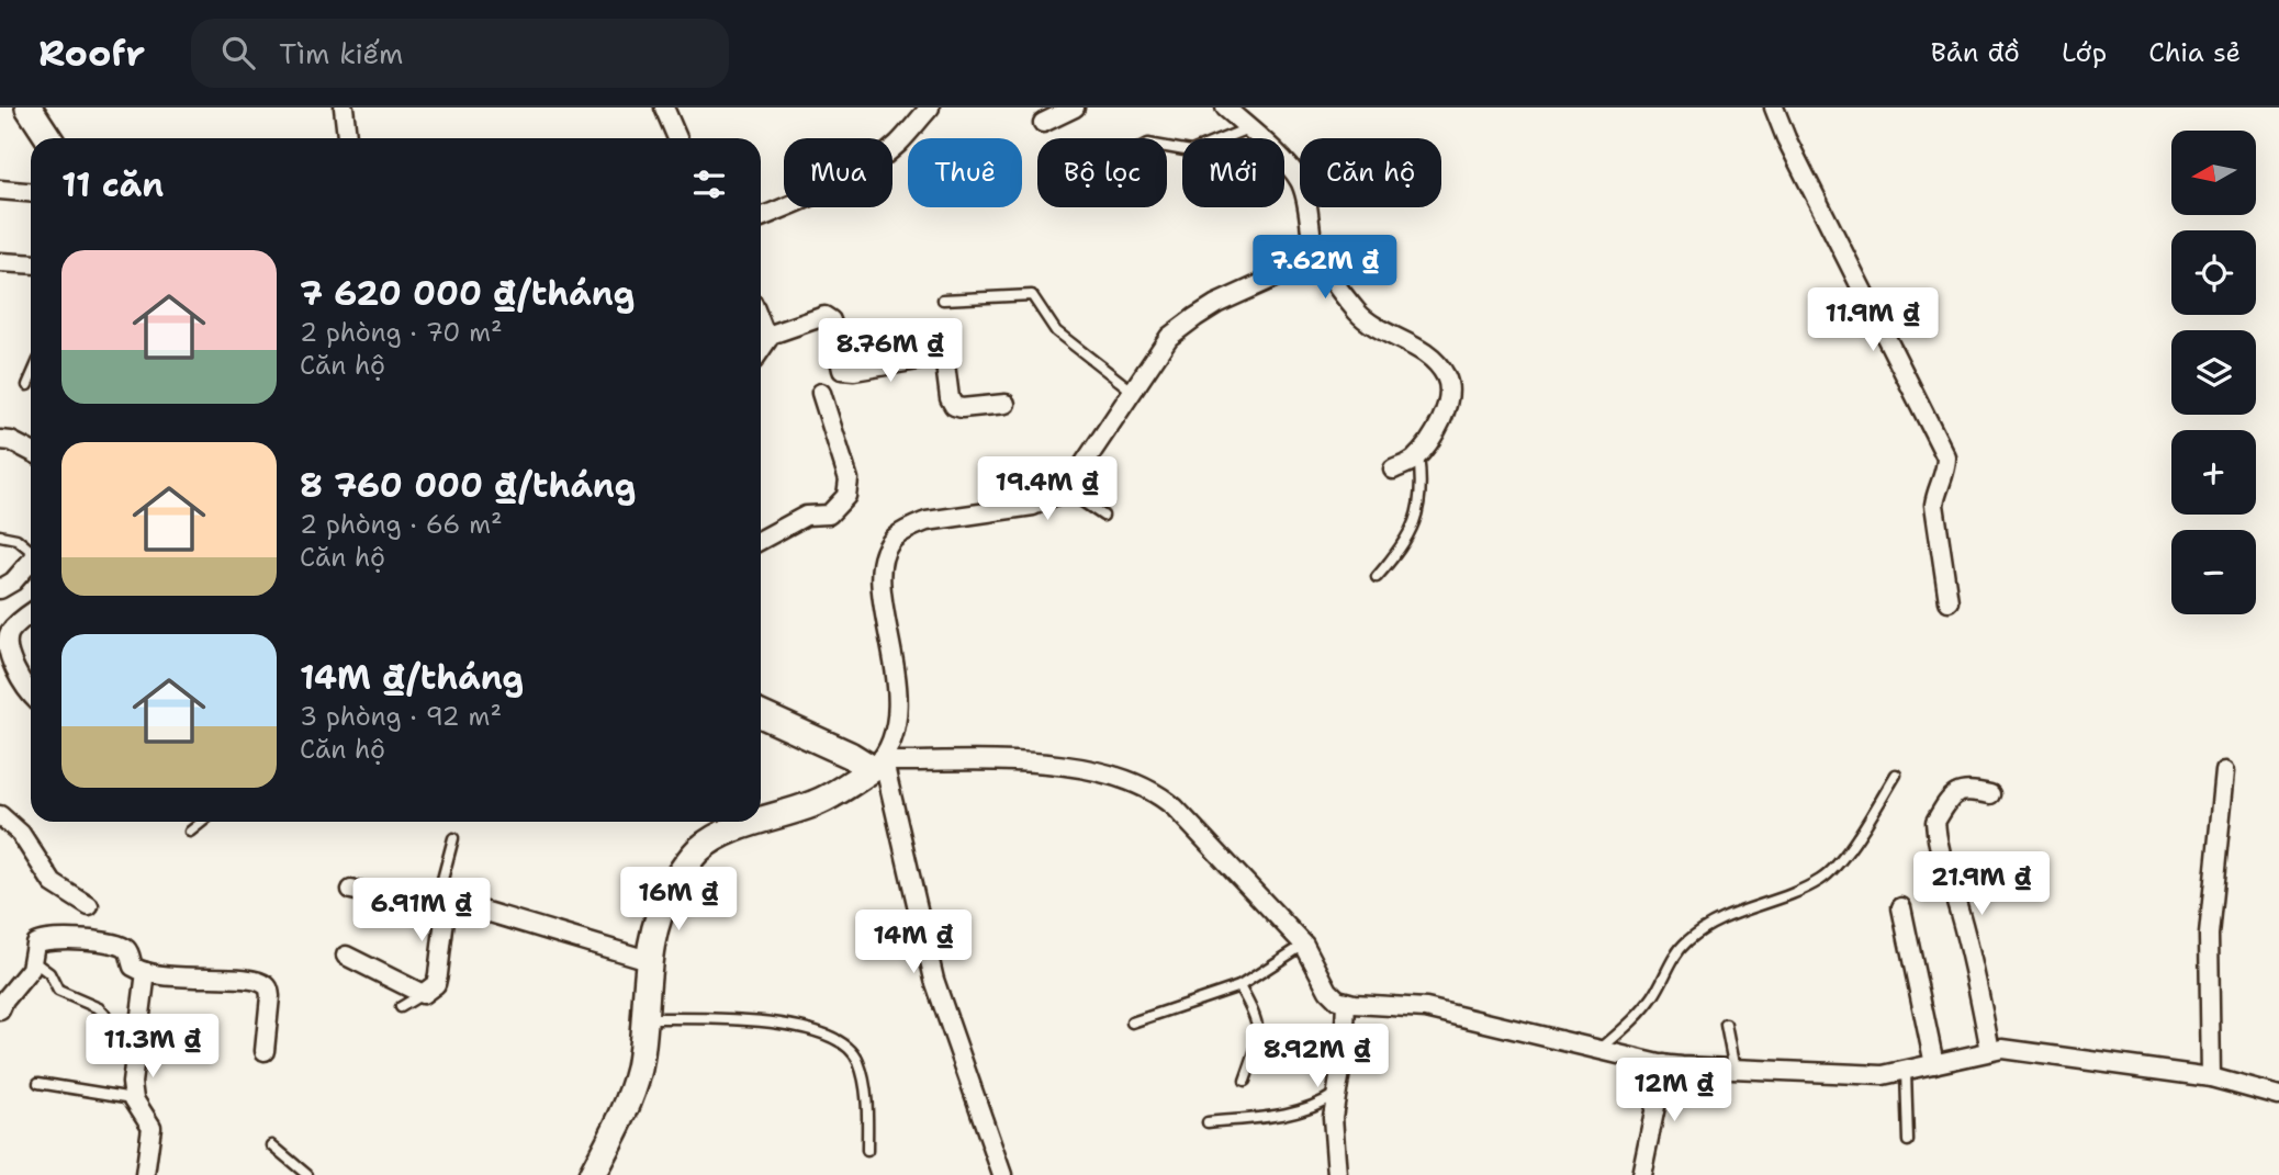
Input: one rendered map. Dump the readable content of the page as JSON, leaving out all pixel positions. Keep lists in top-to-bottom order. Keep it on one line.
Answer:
{"north":"left","page":{"header":"Roofr","search":"Tìm kiếm","nav":["Bản đồ","Lớp","Chia sẻ"],"map_buttons":["+","−"],"chip":["Mua","Thuê","Bộ lọc","Mới","Căn hộ"],"heading":"11 căn","list":[{"name":"7 620 000 ₫/tháng","note":"2 phòng · 70 m² · Căn hộ"},{"name":"8 760 000 ₫/tháng","note":"2 phòng · 66 m² · Căn hộ"},{"name":"14M ₫/tháng","note":"3 phòng · 92 m² · Căn hộ"}],"price":["7.62M ₫","11.9M ₫","8.76M ₫","19.4M ₫","21.9M ₫","16M ₫","6.91M ₫","14M ₫","11.3M ₫","8.92M ₫","12M ₫"]}}
